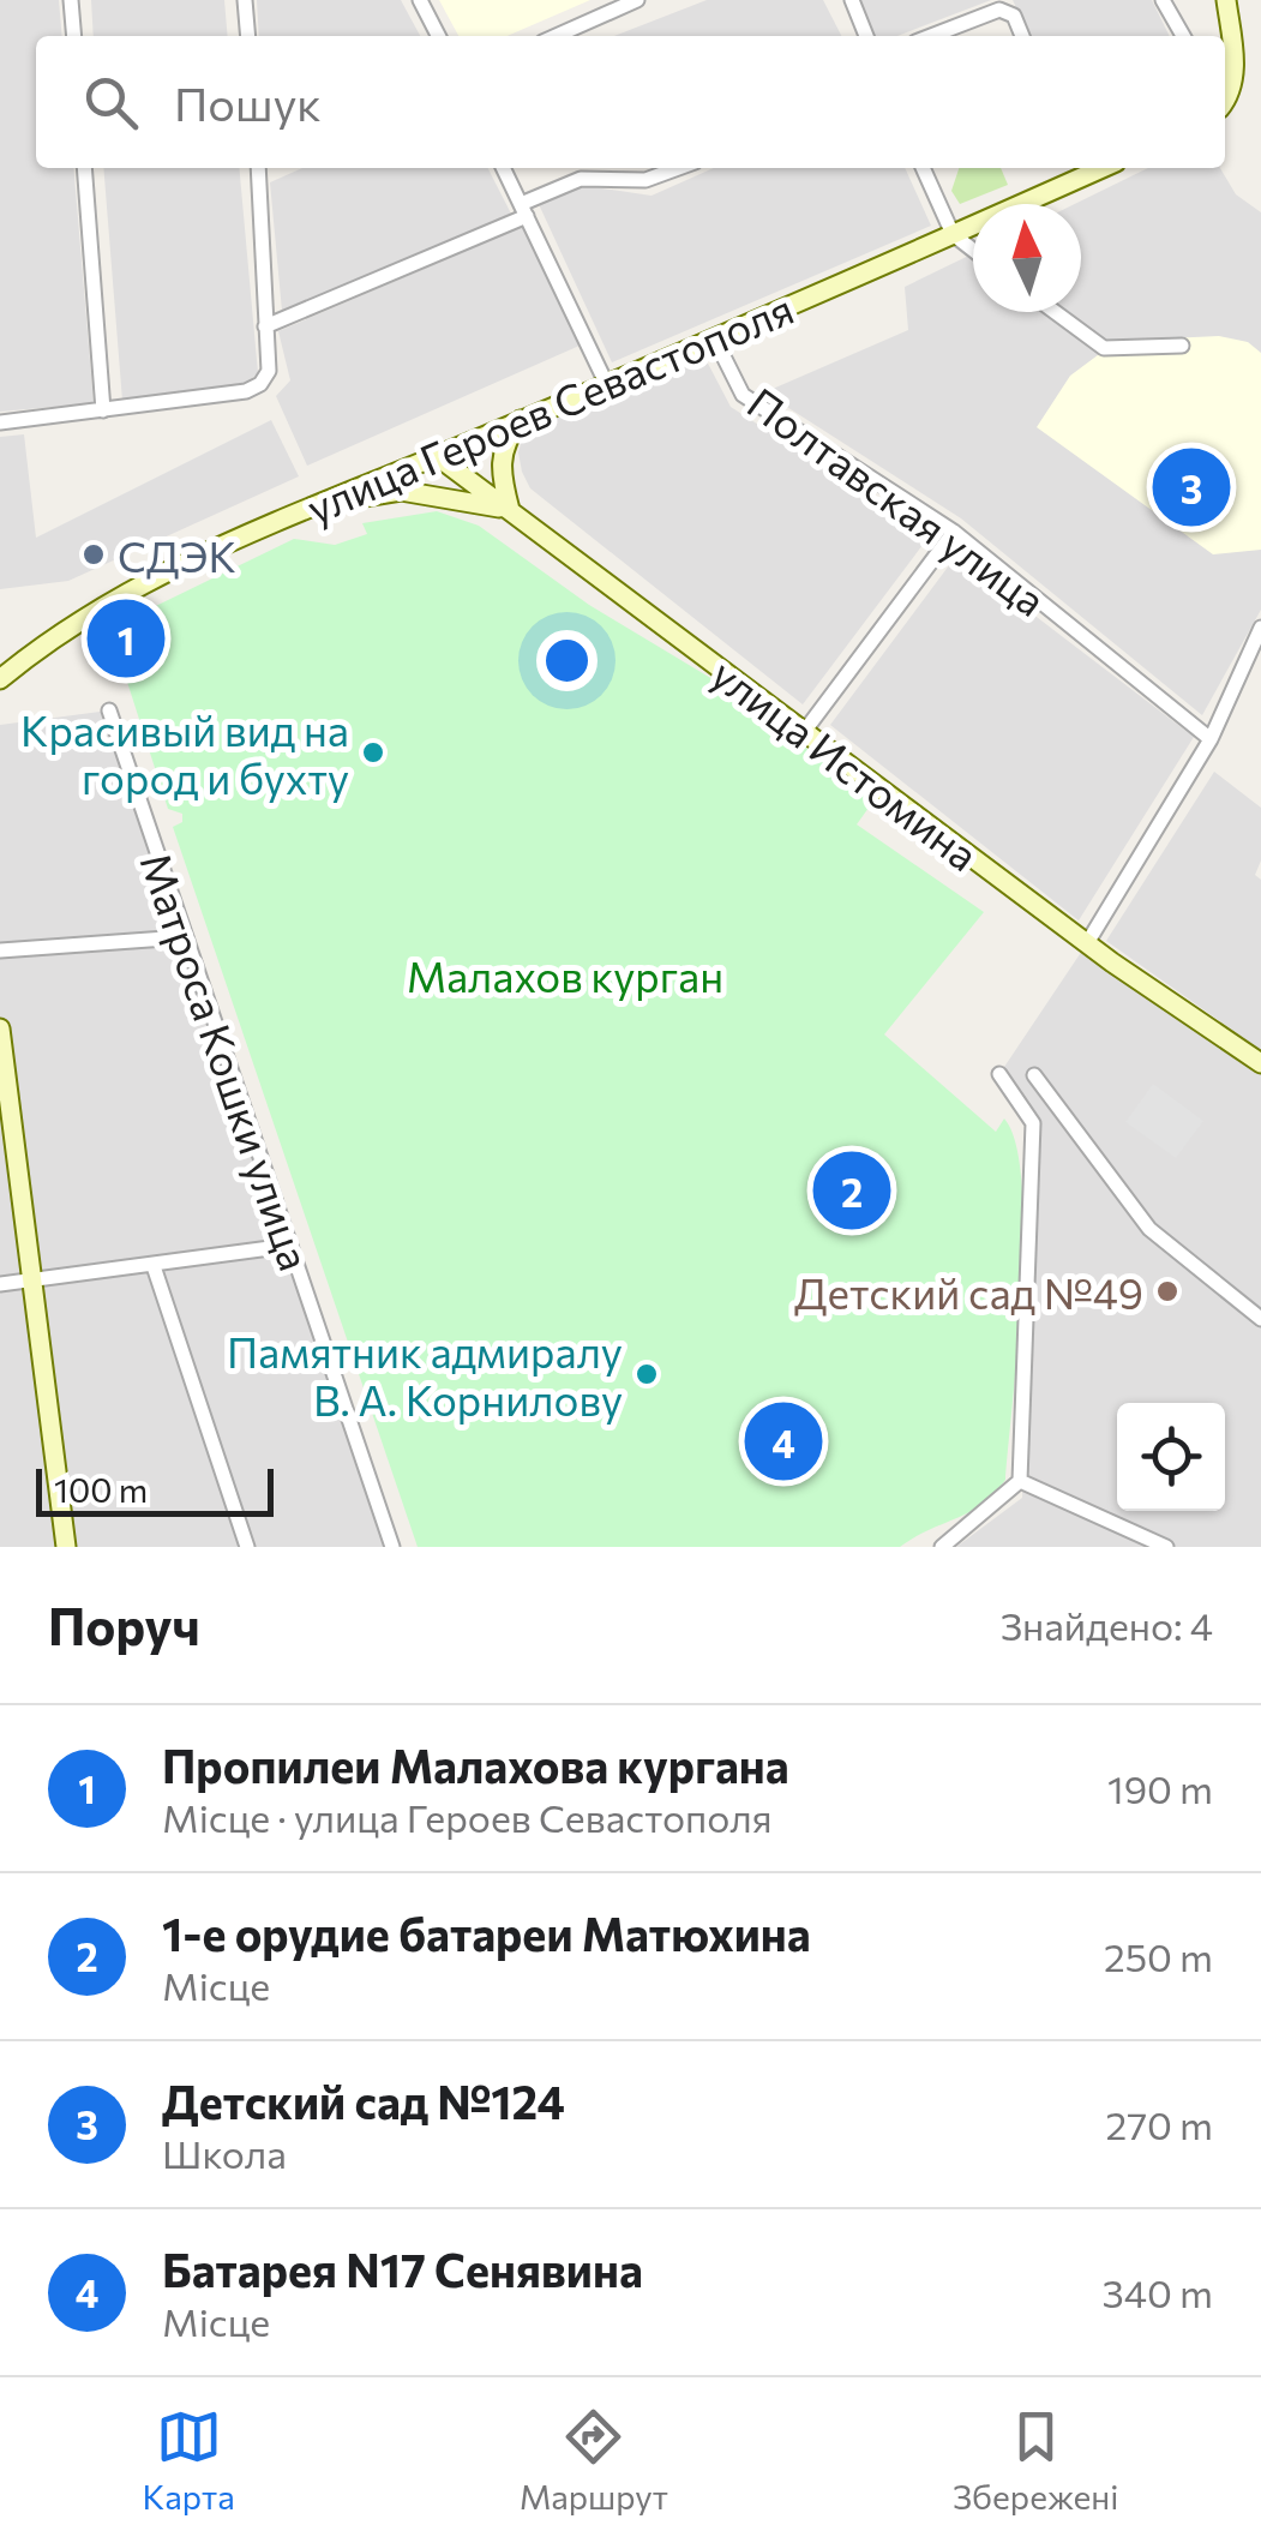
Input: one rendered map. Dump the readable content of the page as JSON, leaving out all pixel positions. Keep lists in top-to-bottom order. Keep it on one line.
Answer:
{"streets":{"main road":["улица Героев Севастополя","улица Истомина"],"street":["Полтавская улица","Матроса Кошки улица"]},"crossings":[["улица Героев Севастополя","Полтавская улица"],["улица Героев Севастополя","улица Истомина"]],"parks":["Малахов курган"],"places":["СДЭК","Красивый вид на город и бухту","Детский сад №49","Памятник адмиралу В. А. Корнилову"],"scale_bar":"100 m","north":"top","page":{"search":"Пошук","pins":["3","1","2","4"],"scale":"100 m","heading":["Поруч","Знайдено: 4"],"list":[{"mark":"1","name":"Пропилеи Малахова кургана","note":"Місце · улица Героев Севастополя","value":"190 m"},{"mark":"2","name":"1-е орудие батареи Матюхина","note":"Місце","value":"250 m"},{"mark":"3","name":"Детский сад №124","note":"Школа","value":"270 m"},{"mark":"4","name":"Батарея N17 Сенявина","note":"Місце","value":"340 m"}],"nav":["Карта","Маршрут","Збережені"]}}
